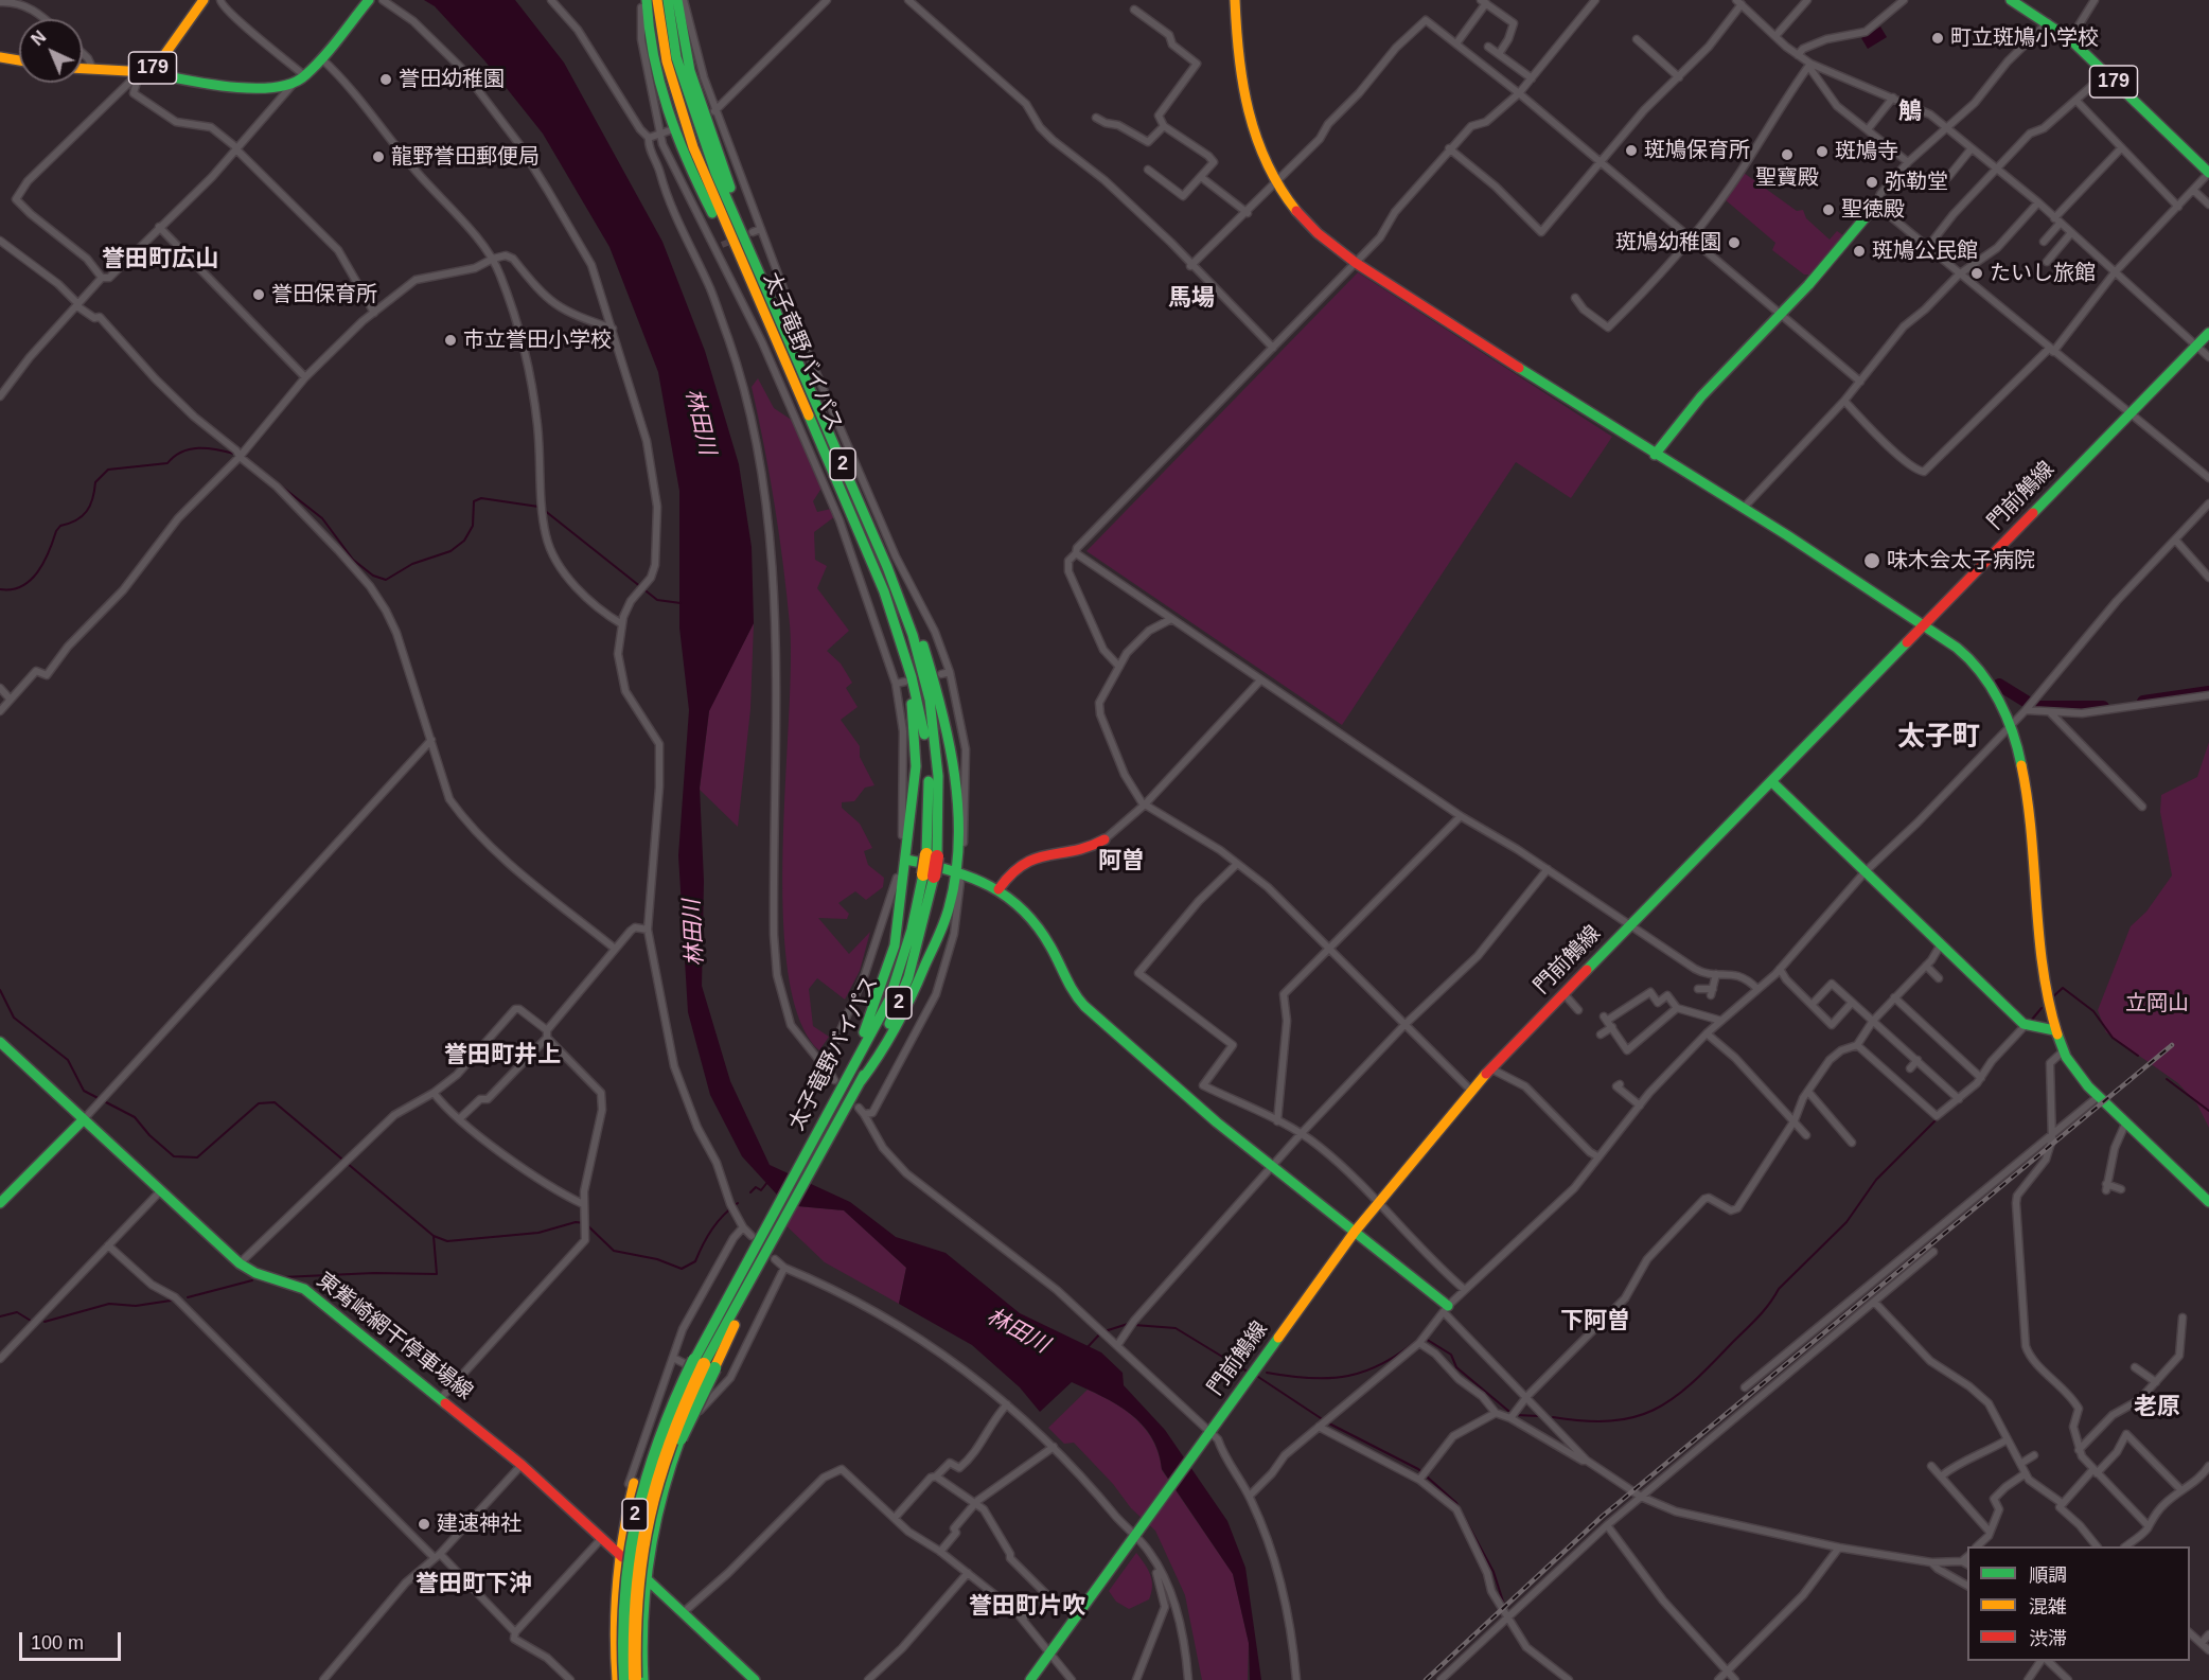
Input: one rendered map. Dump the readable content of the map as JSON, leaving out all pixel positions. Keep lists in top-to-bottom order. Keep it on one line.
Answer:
{"streets":{"main road":["179","太子竜野バイパス","2","門前鵤線","東觜崎網干停車場線"]},"districts":["鵤","誉田町広山","馬場","太子町","阿曽","誉田町井上","下阿曽","老原","誉田町下沖","誉田町片吹"],"water":["林田川"],"parks":["立岡山"],"places":["町立斑鳩小学校","誉田幼稚園","斑鳩保育所","斑鳩寺","聖寶殿","龍野誉田郵便局","弥勒堂","聖徳殿","斑鳩幼稚園","斑鳩公民館","たいし旅館","誉田保育所","市立誉田小学校","味木会太子病院","建速神社"],"legend":["順調","混雑","渋滞"],"scale_bar":"100 m","north":"top left"}
